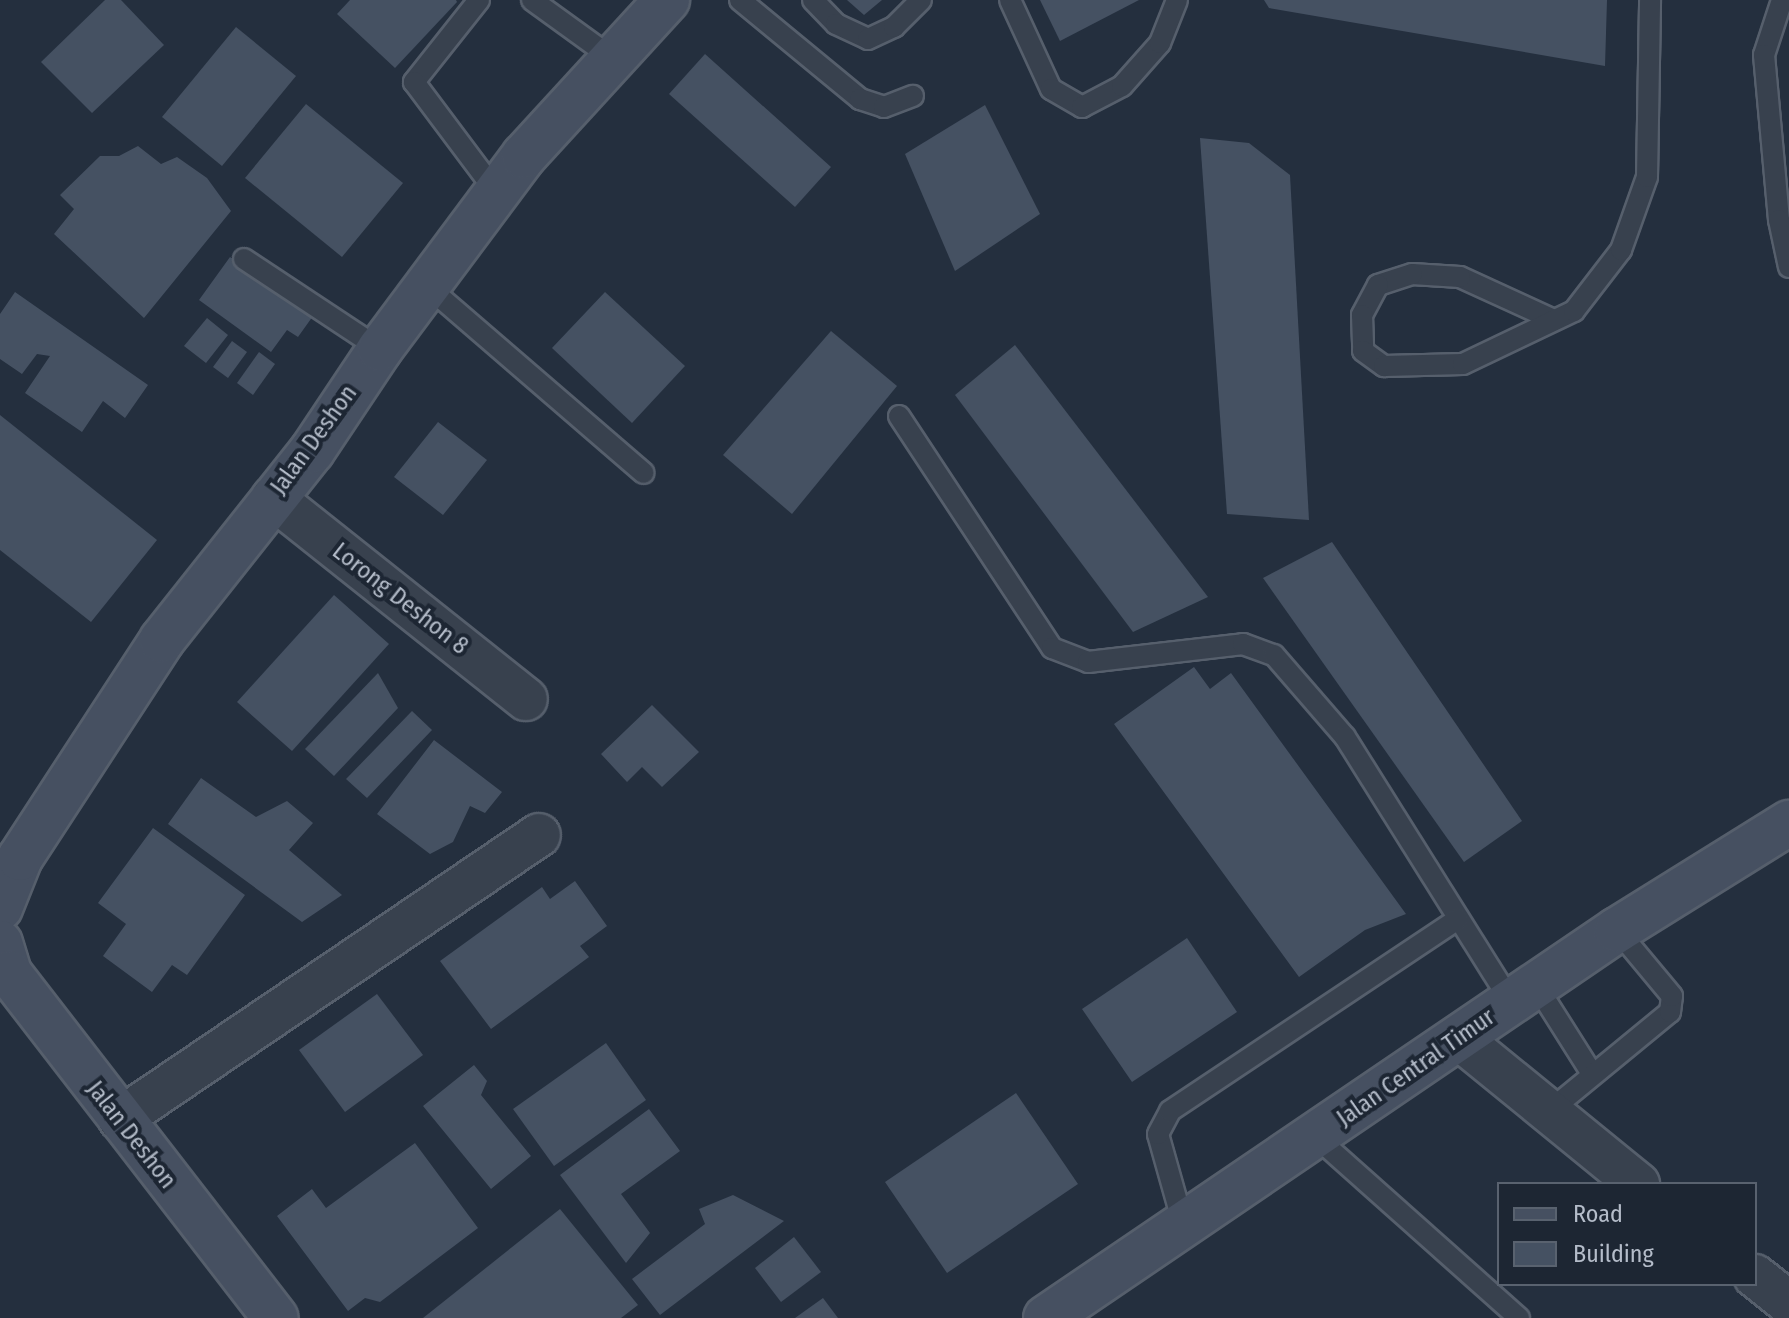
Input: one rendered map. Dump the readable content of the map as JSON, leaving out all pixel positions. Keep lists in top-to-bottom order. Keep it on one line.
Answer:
{"streets":{"main road":["Jalan Deshon","Jalan Central Timur"],"street":["Lorong Deshon 8"]},"crossings":[["Jalan Deshon","Lorong Deshon 8"]],"legend":["Road","Building"]}
